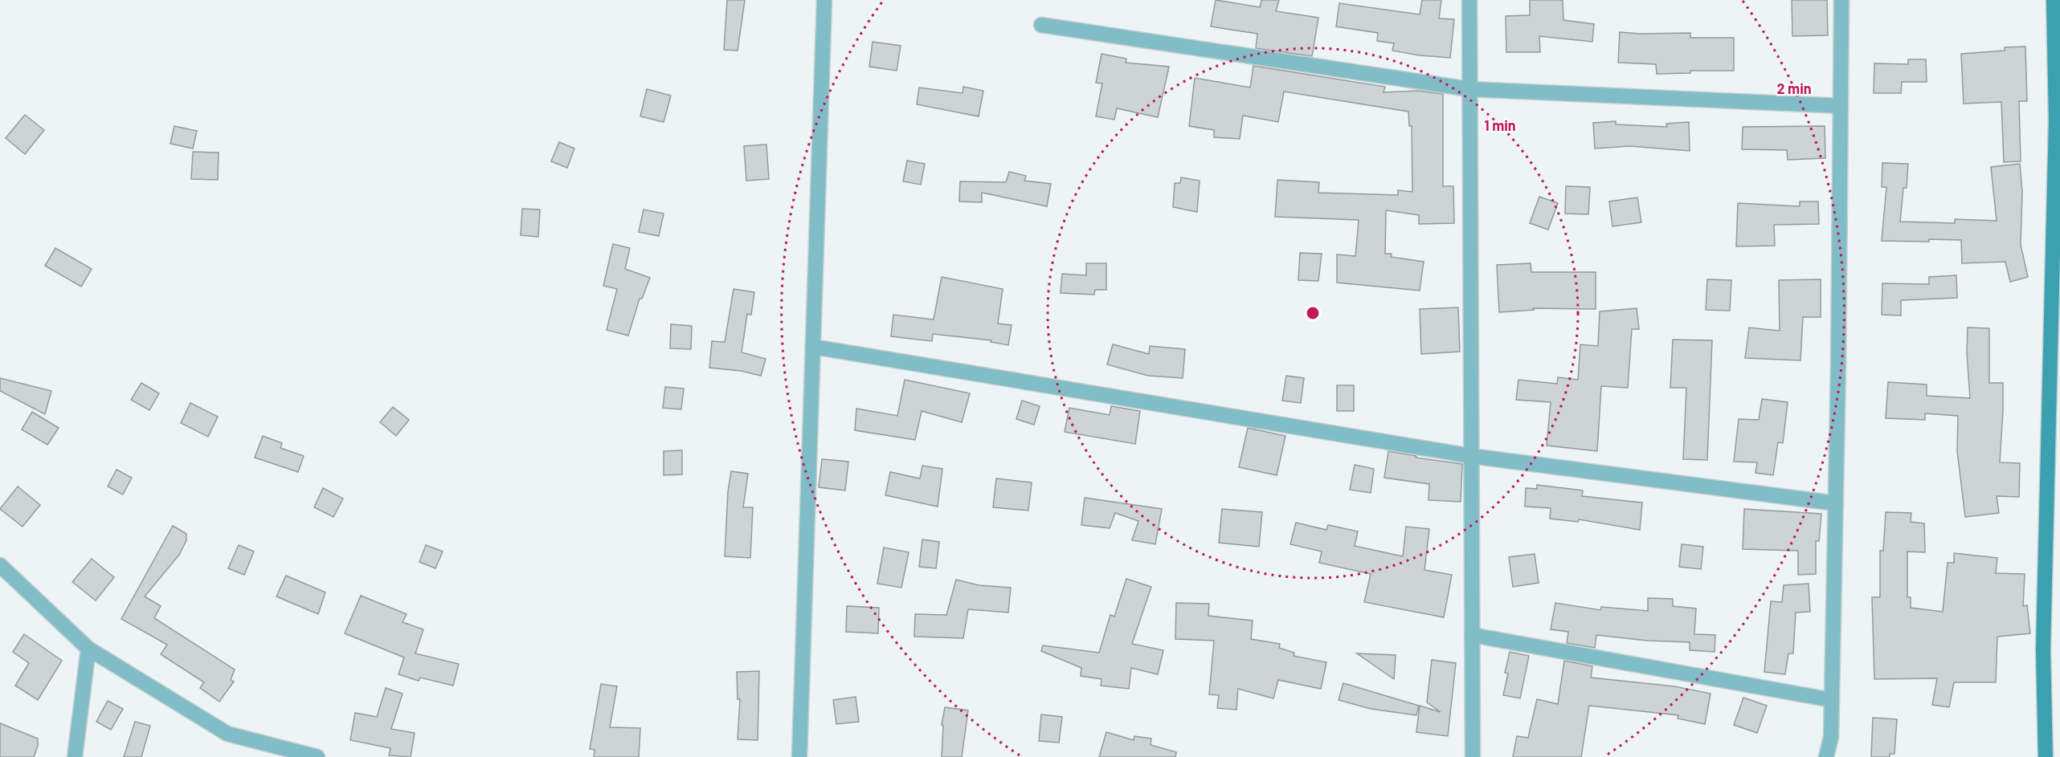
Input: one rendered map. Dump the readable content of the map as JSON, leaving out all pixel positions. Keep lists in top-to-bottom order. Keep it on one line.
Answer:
{"rings":["2 min","1 min"]}
